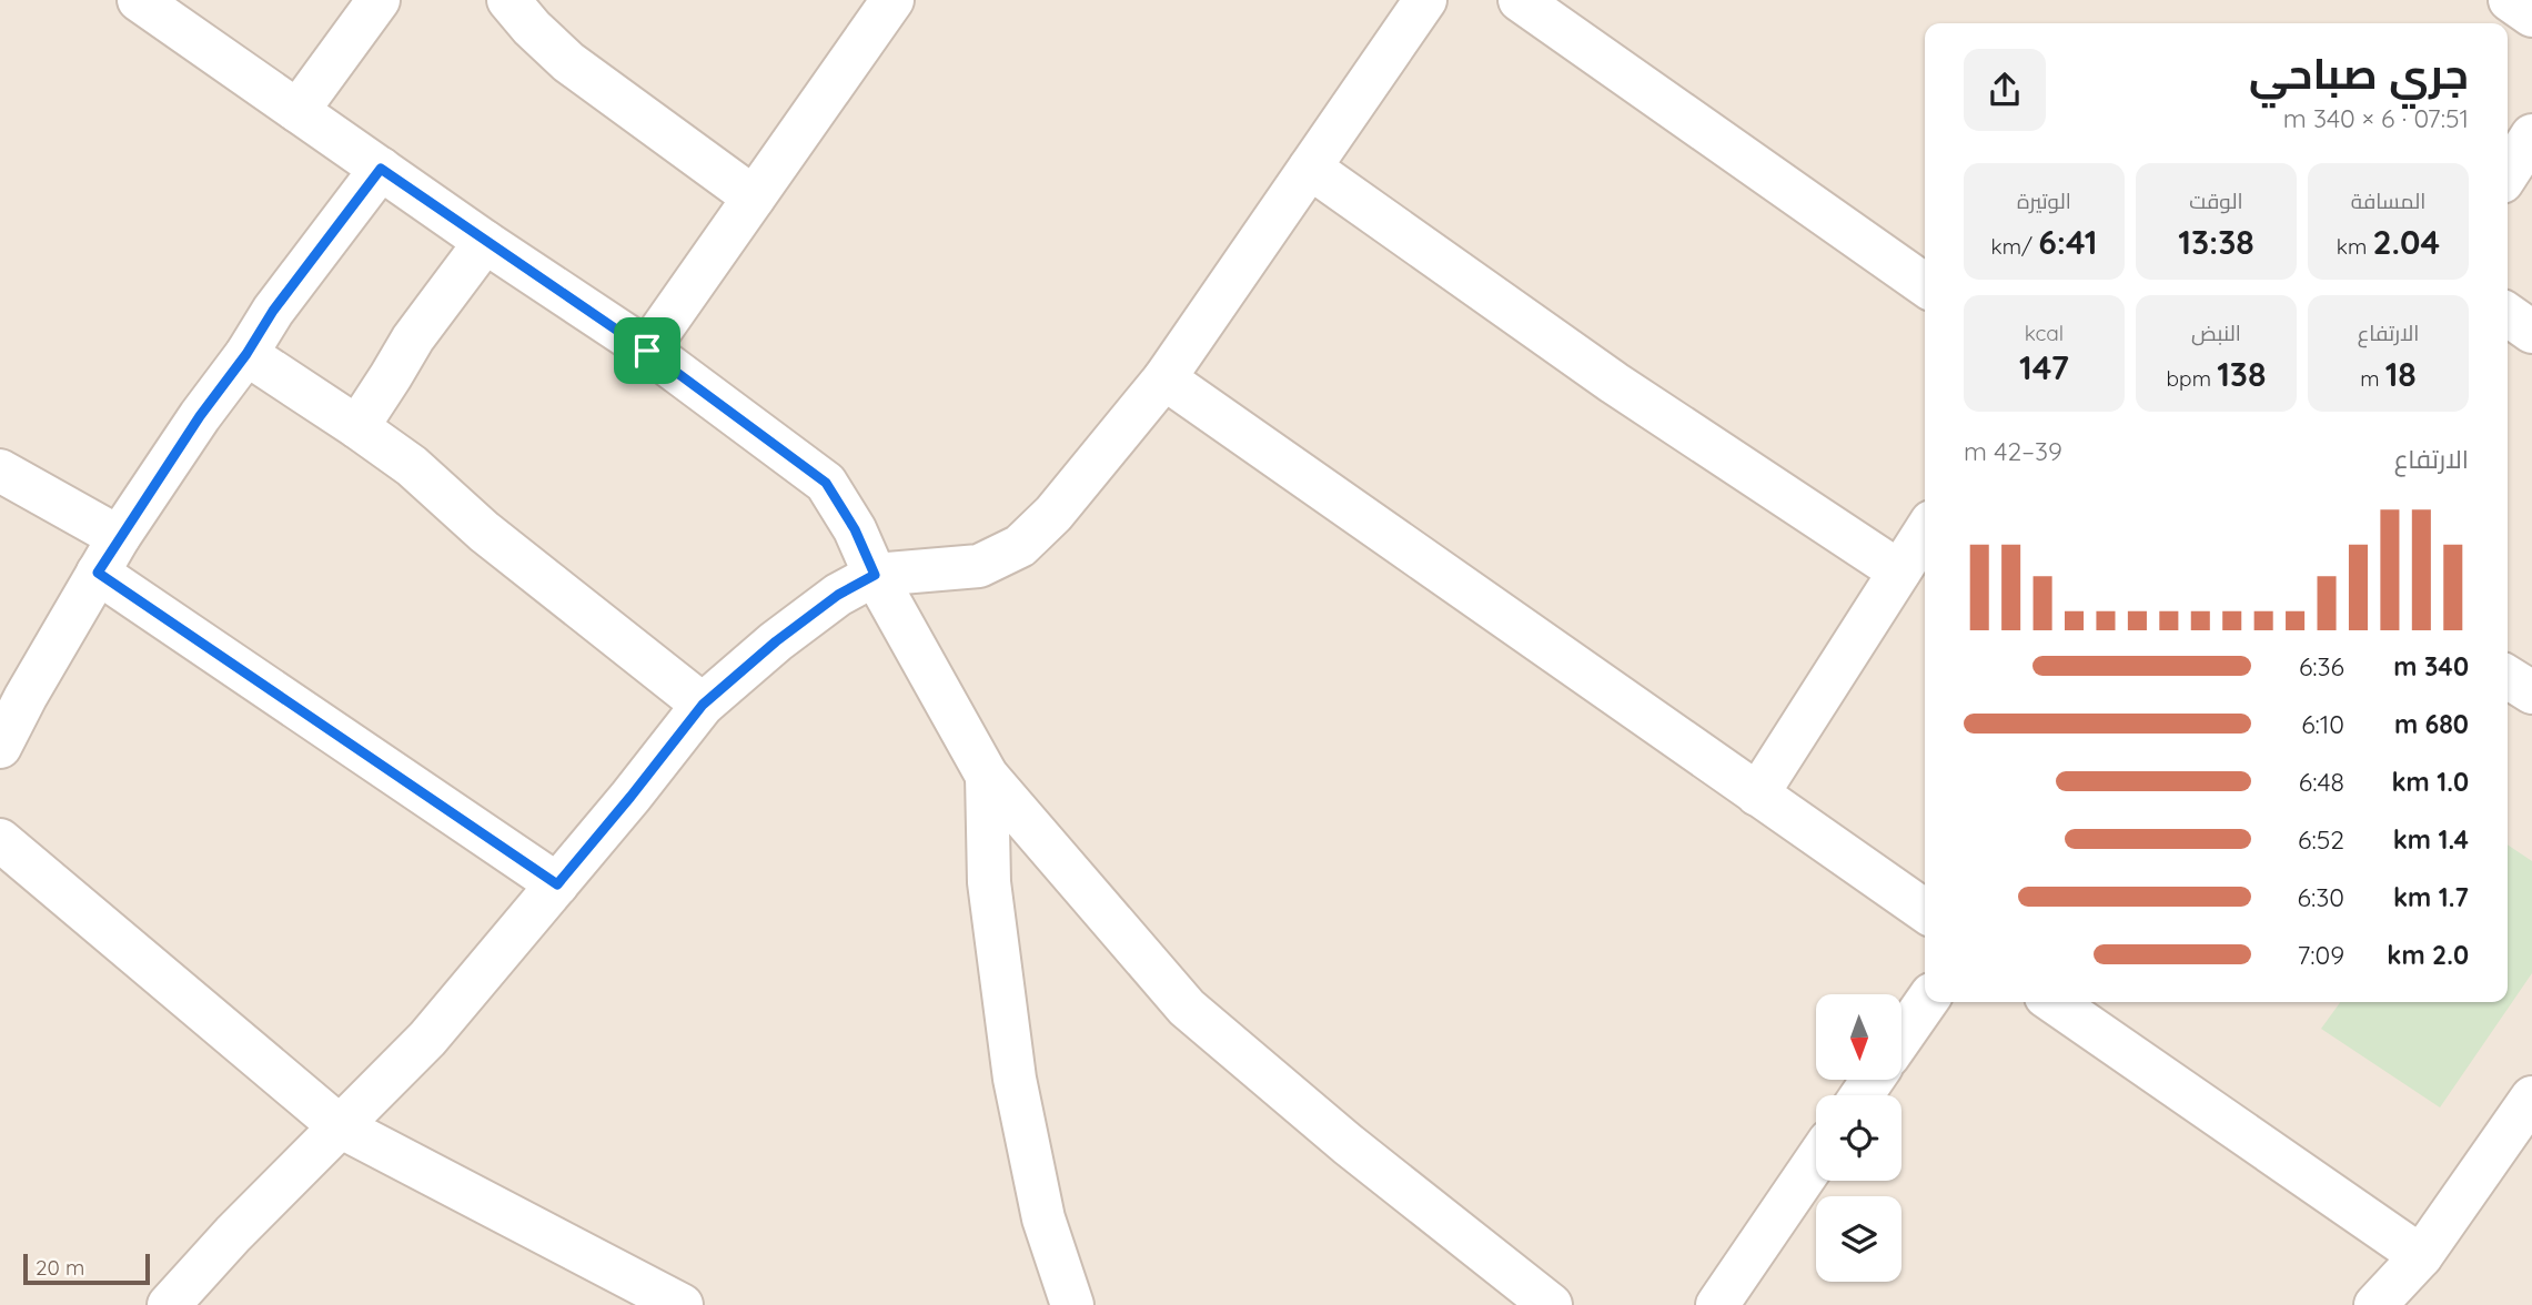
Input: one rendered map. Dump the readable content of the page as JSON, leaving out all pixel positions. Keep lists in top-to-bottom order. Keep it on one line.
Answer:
{"scale_bar":"20 m","north":"bottom","page":{"heading":["جري صباحي","07:51 · 6 × 340 m"],"stats":[["المسافة","2.04 km"],["الوقت","13:38"],["الوتيرة","6:41 /km"],["الارتفاع","18 m"],["النبض","138 bpm"],["kcal","147"]],"chart":["الارتفاع","39–42 m"],"list":[{"name":"340 m","note":"6:36"},{"name":"680 m","note":"6:10"},{"name":"1.0 km","note":"6:48"},{"name":"1.4 km","note":"6:52"},{"name":"1.7 km","note":"6:30"},{"name":"2.0 km","note":"7:09"}],"scale":"20 m"}}
